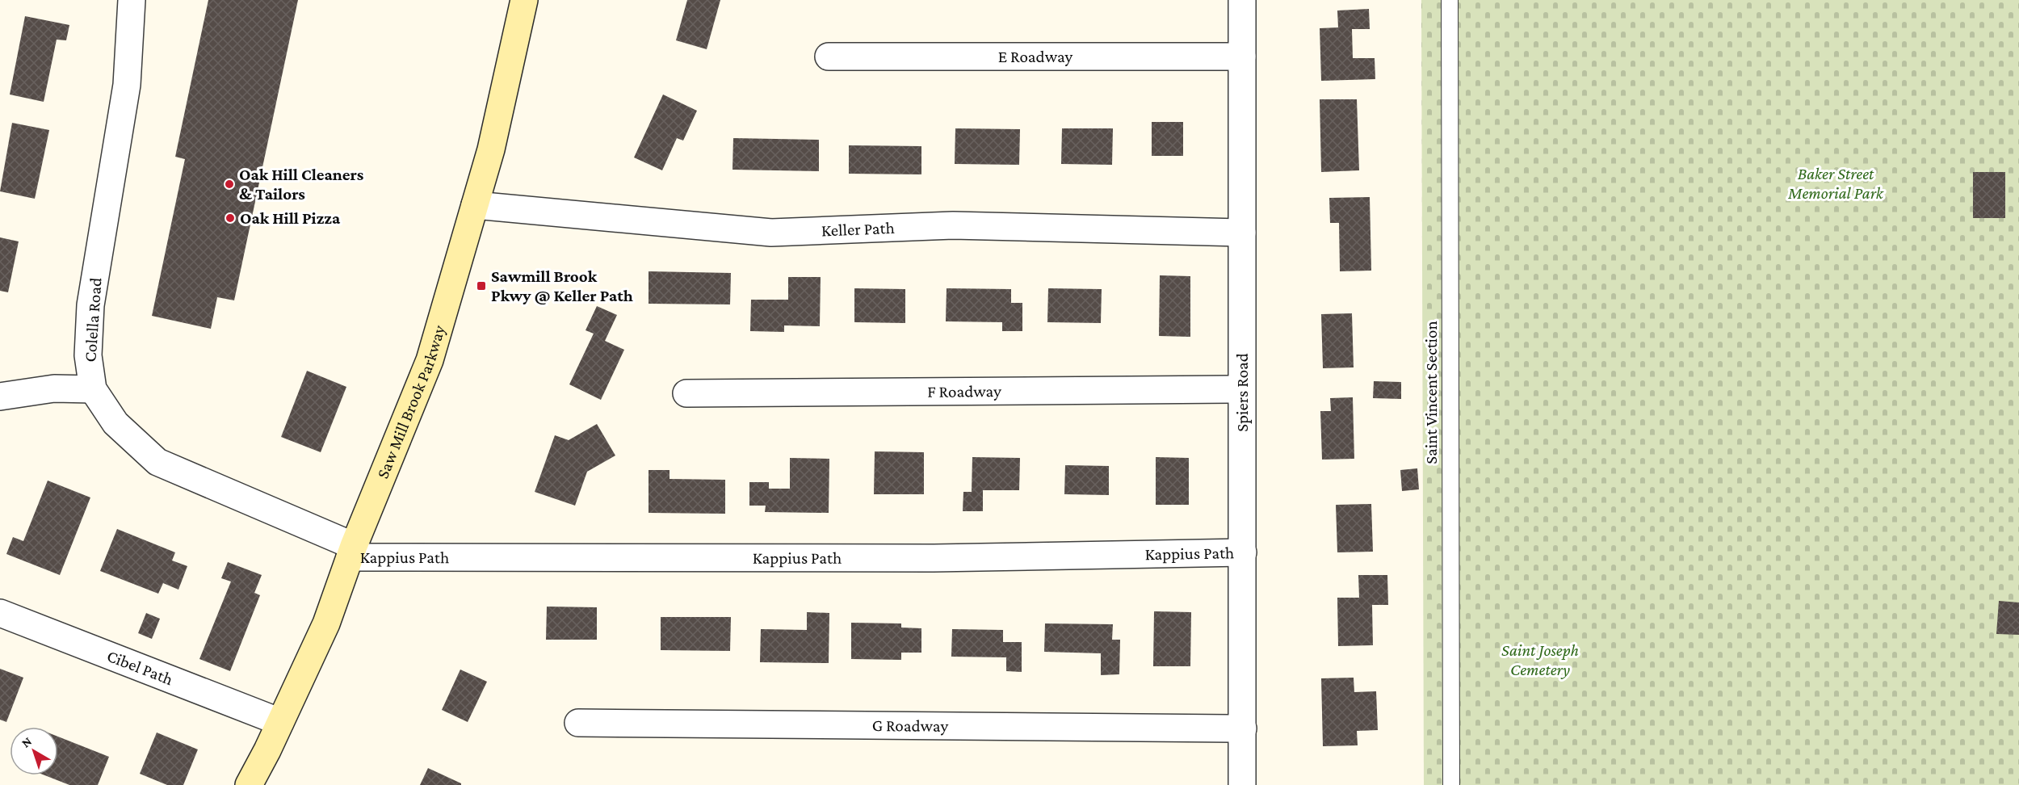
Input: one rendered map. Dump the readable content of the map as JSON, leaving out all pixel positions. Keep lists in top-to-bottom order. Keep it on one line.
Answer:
{"streets":{"street":["E Roadway","Keller Path","Colella Road","F Roadway","Spiers Road","Saw Mill Brook Parkway","Kappius Path","Cibel Path","G Roadway"],"lane":["Saint Vincent Section"]},"crossings":[["E Roadway","Spiers Road"],["Keller Path","Spiers Road"],["Keller Path","Saw Mill Brook Parkway"],["Colella Road","Saw Mill Brook Parkway"],["Colella Road","Kappius Path"],["F Roadway","Spiers Road"],["Spiers Road","Kappius Path"],["Spiers Road","G Roadway"],["Saw Mill Brook Parkway","Kappius Path"],["Saw Mill Brook Parkway","Cibel Path"]],"parks":["Baker Street Memorial Park","Saint Joseph Cemetery"],"places":{"other":["Oak Hill Cleaners & Tailors","Oak Hill Pizza"],"transit":["Sawmill Brook Pkwy @ Keller Path"]},"north":"top left"}
